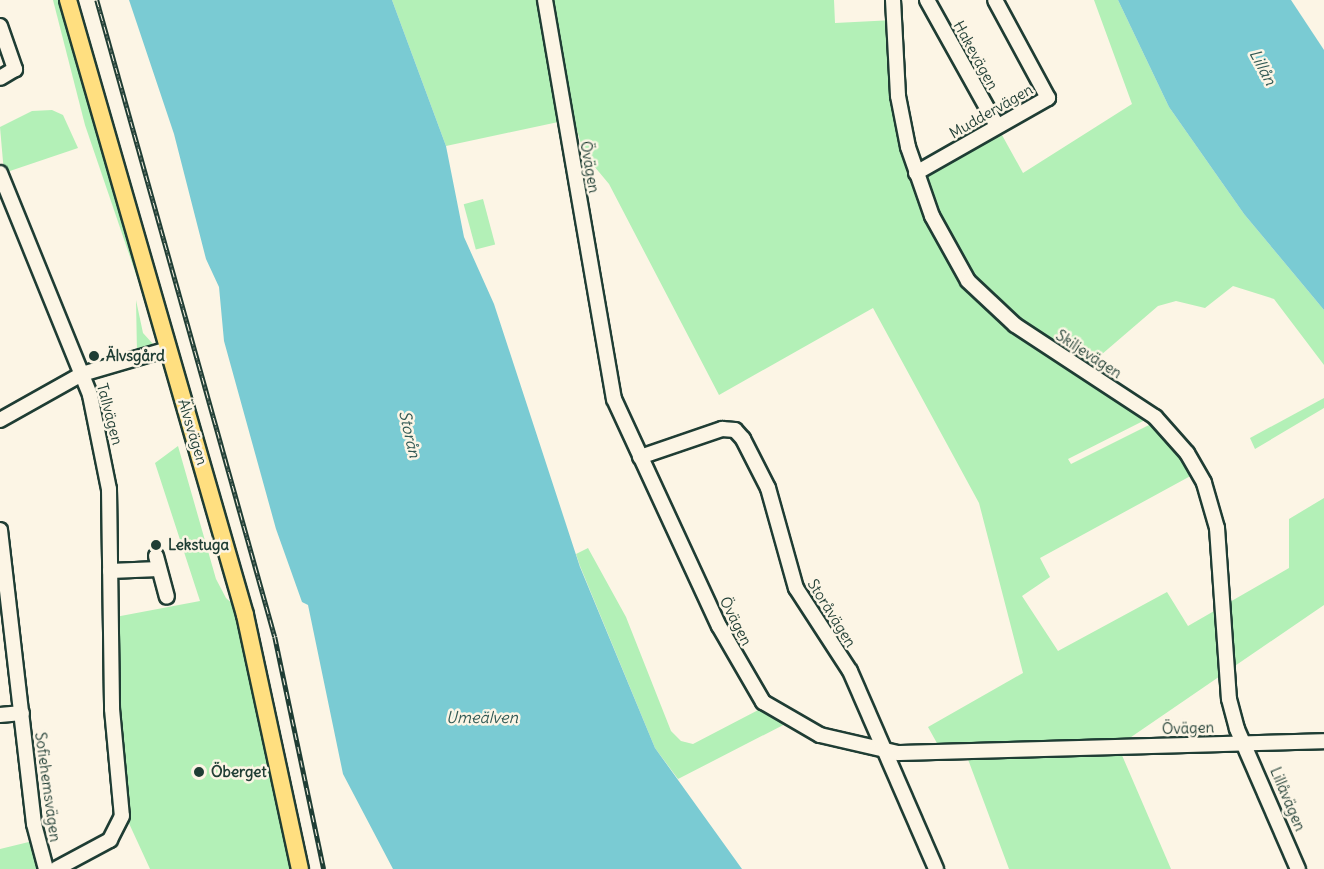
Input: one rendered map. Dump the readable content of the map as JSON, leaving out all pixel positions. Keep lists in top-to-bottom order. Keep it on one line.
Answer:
{"streets":{"main road":["Älvsvägen"],"street":["Hakevägen","Muddervägen","Övägen","Skiljevägen","Tallvägen","Storåvägen","Sofiehemsvägen","Lillåvägen"]},"crossings":[["Hakevägen","Muddervägen"],["Muddervägen","Skiljevägen"],["Övägen","Skiljevägen"],["Övägen","Storåvägen"],["Övägen","Lillåvägen"],["Skiljevägen","Lillåvägen"]],"water":["Lillån","Storån","Umeälven"],"places":["Älvsgård","Lekstuga","Öberget"]}
